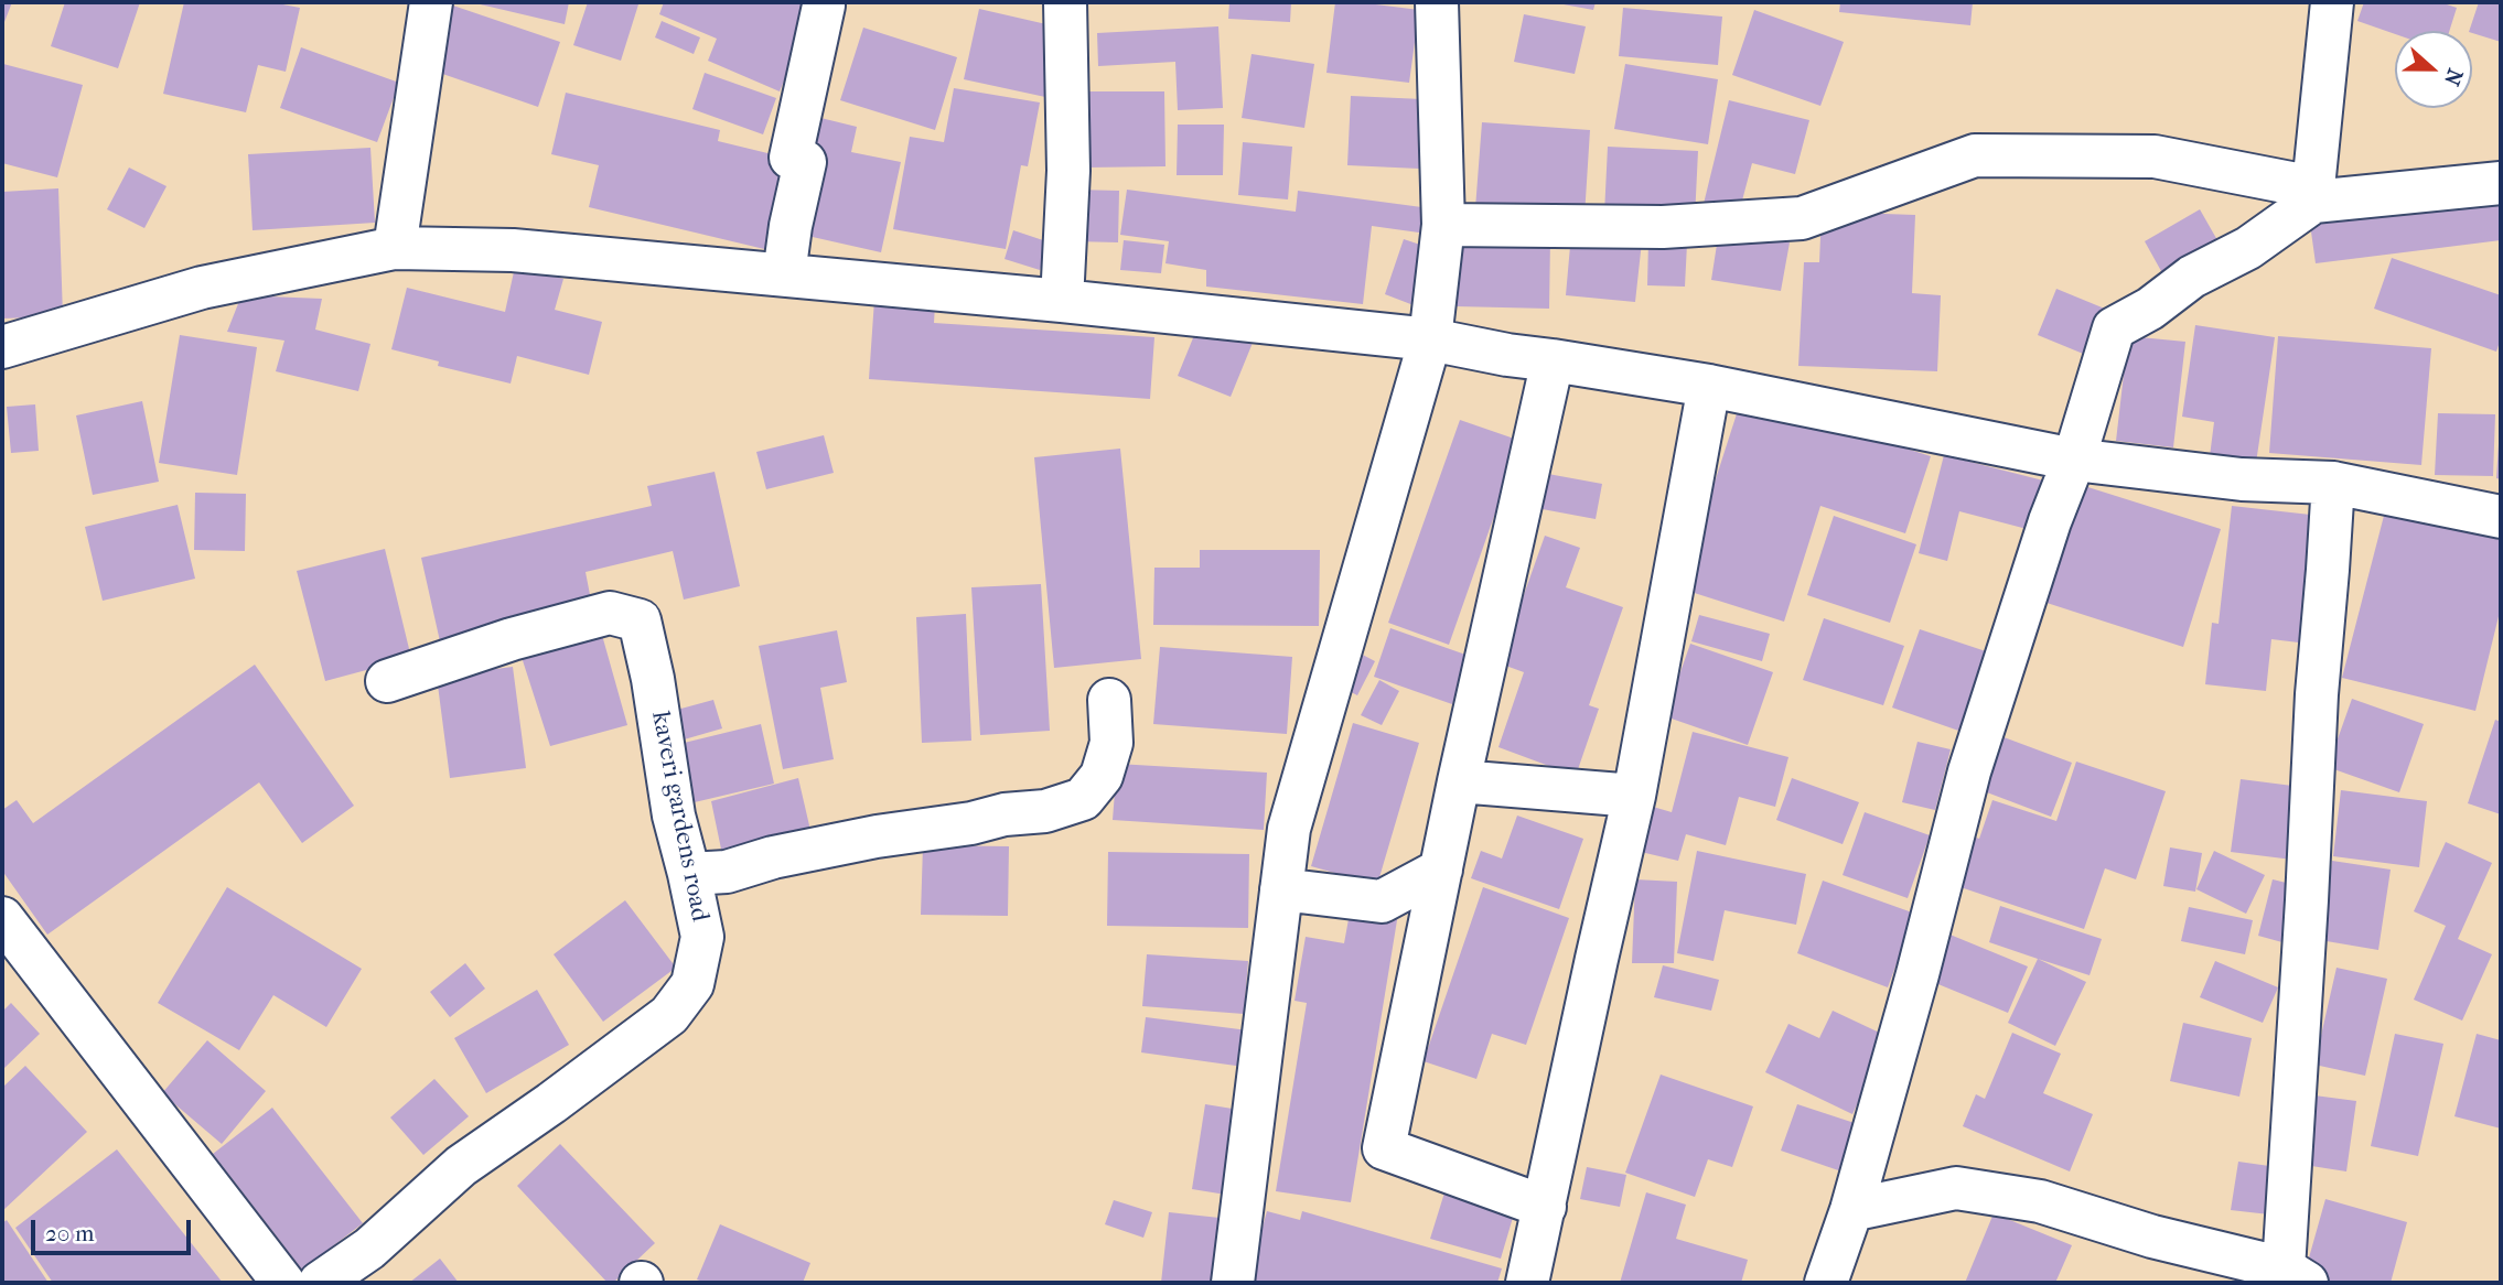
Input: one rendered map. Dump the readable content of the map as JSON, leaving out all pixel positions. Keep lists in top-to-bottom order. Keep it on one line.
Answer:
{"streets":{"street":["kaveri gardens road"]},"scale_bar":"20 m","north":"right"}
